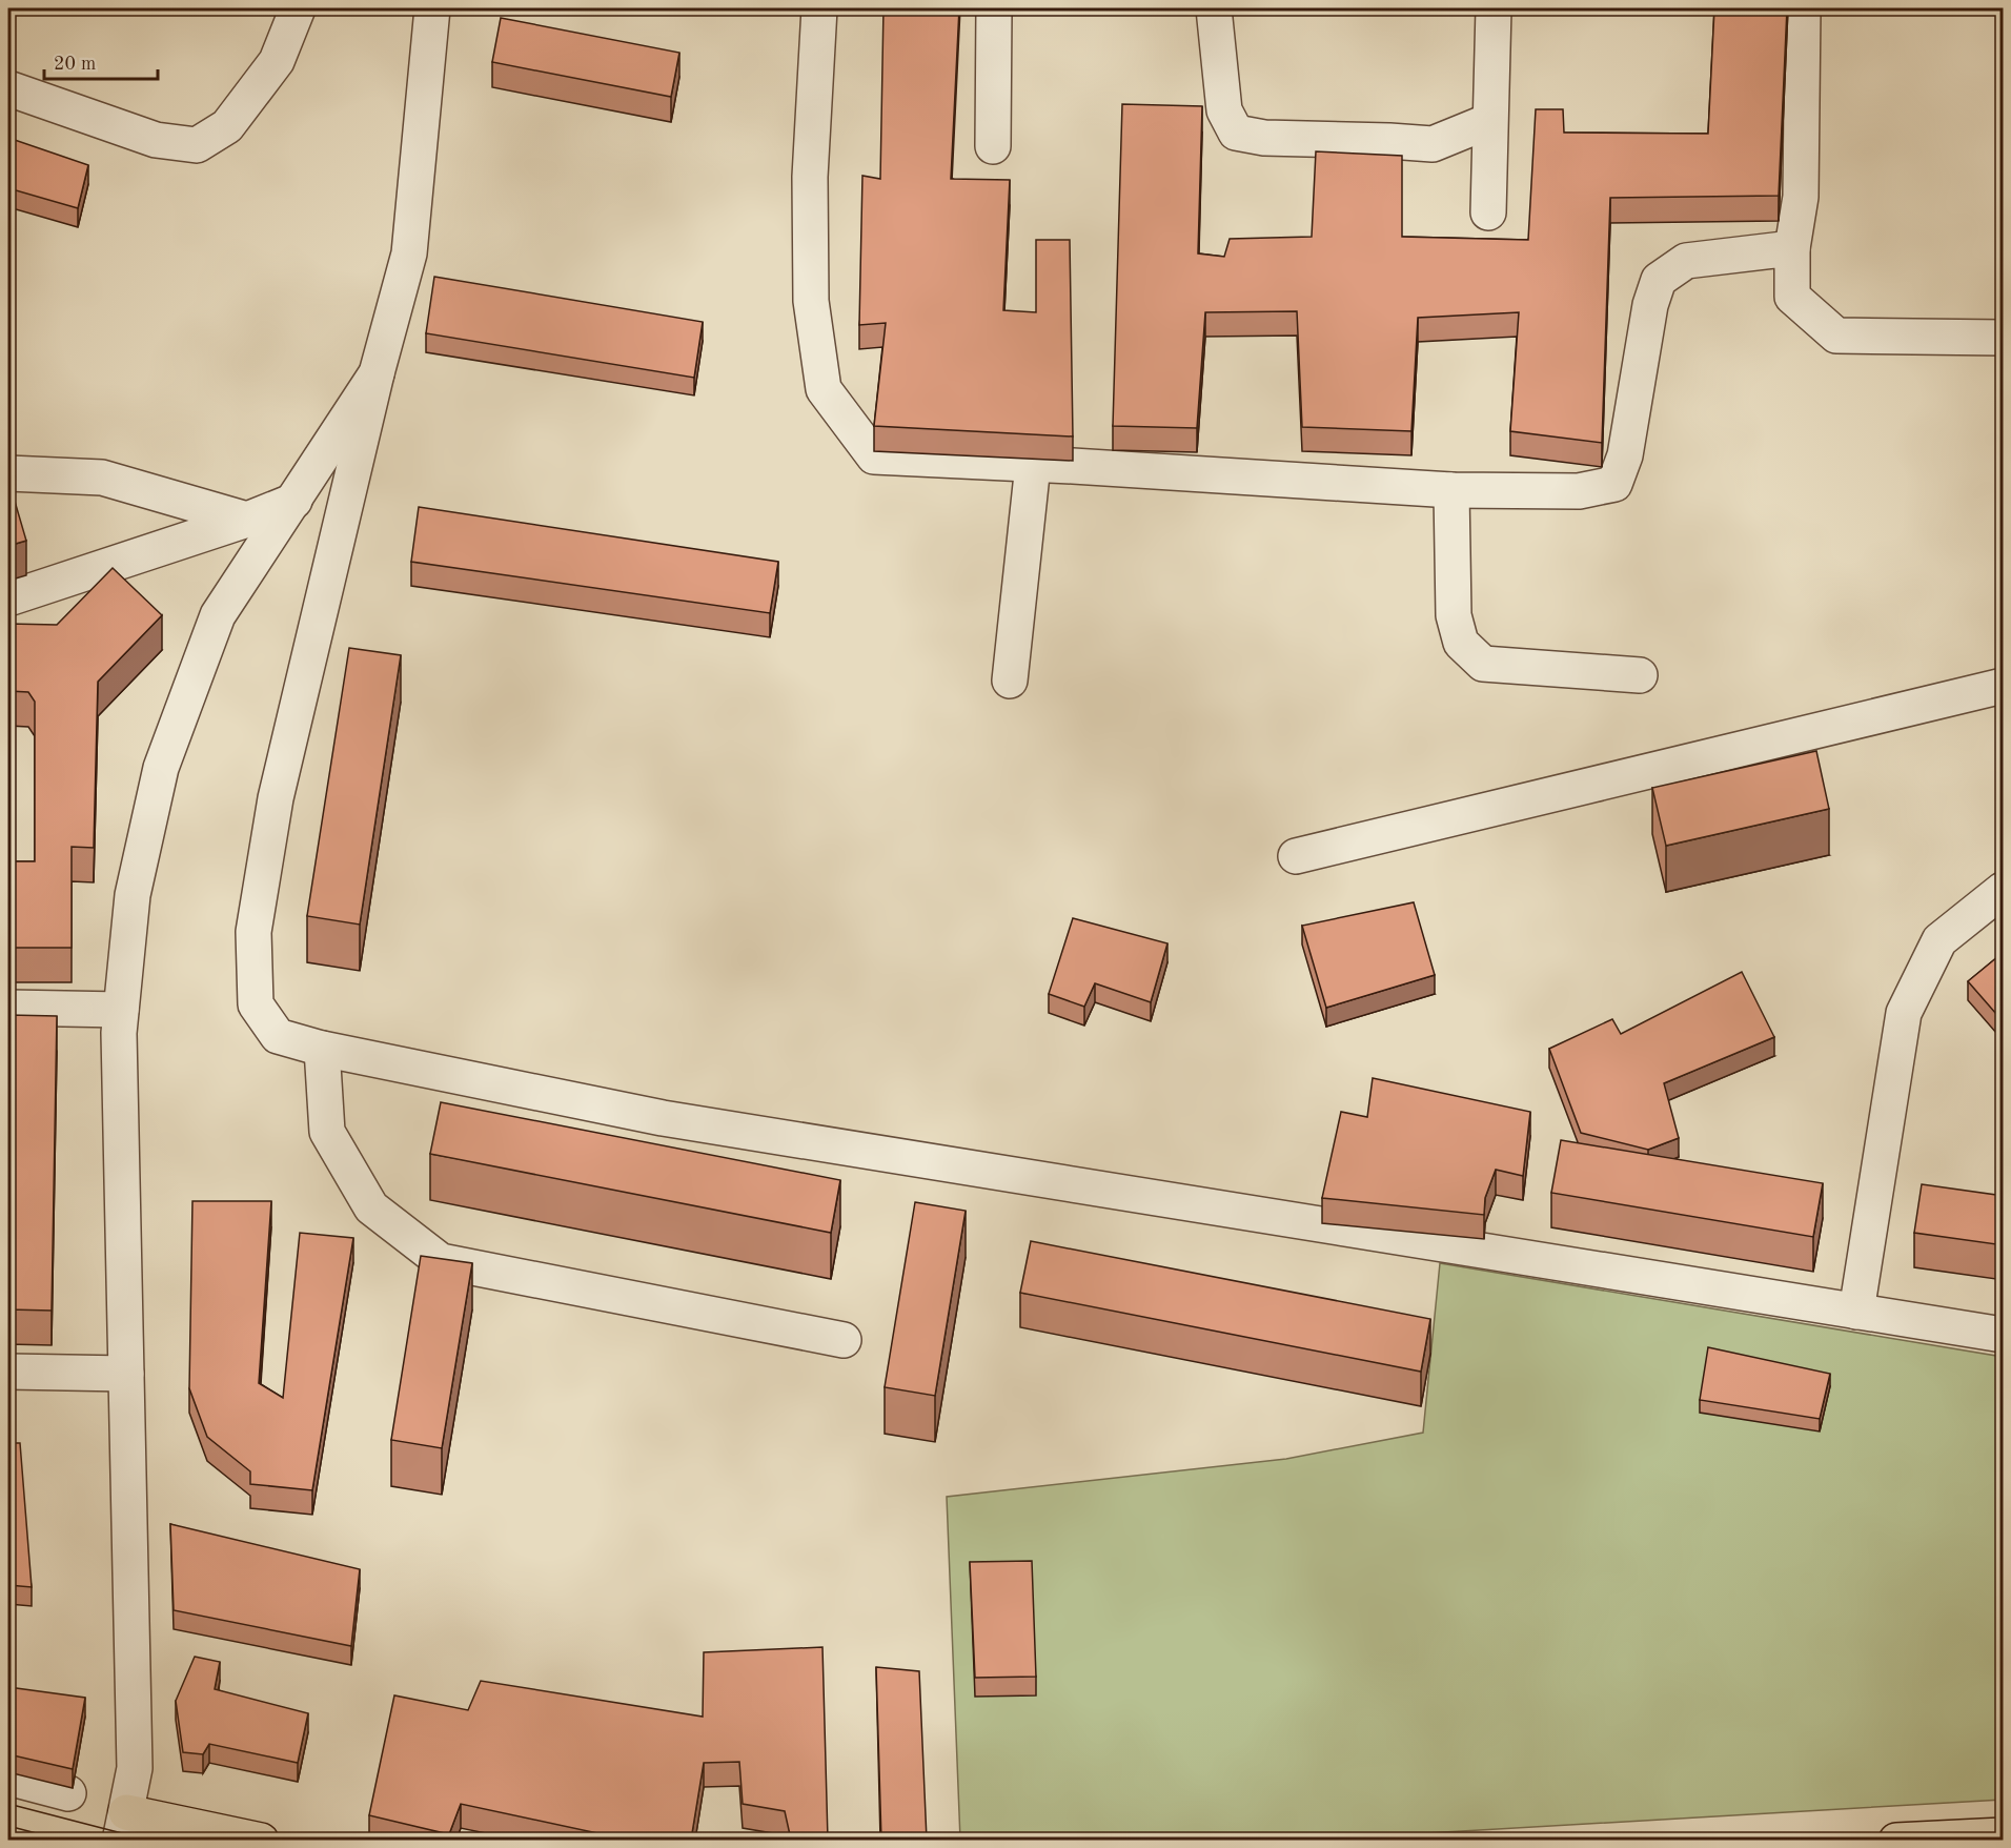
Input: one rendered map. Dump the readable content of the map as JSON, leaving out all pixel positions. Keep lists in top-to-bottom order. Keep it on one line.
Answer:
{"scale_bar":"20 m"}
